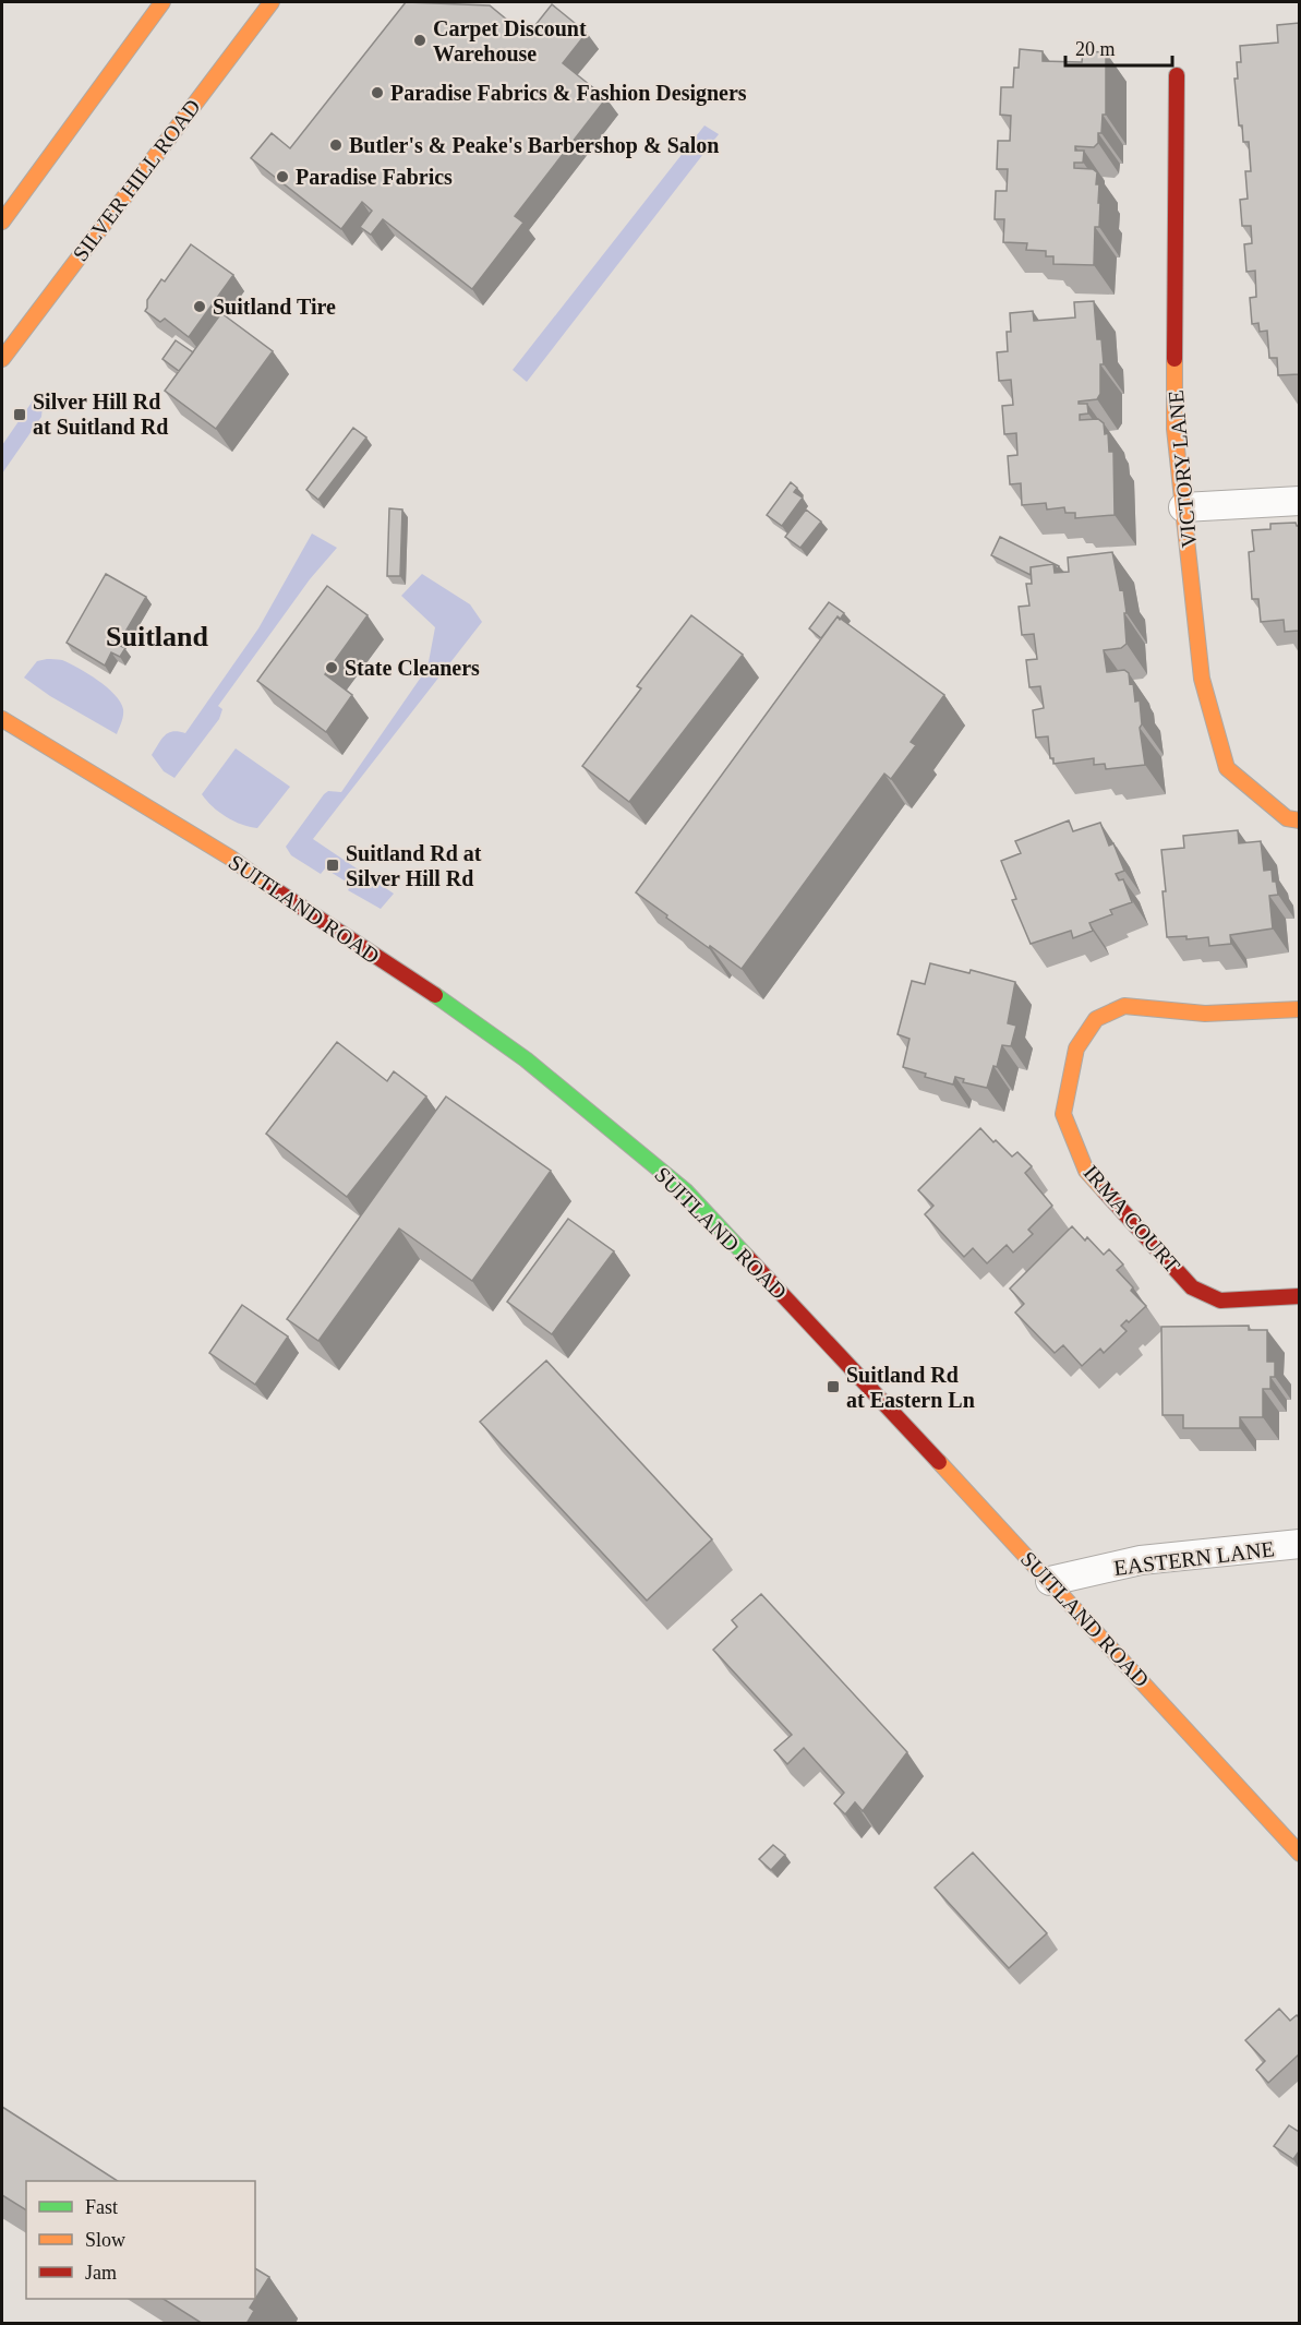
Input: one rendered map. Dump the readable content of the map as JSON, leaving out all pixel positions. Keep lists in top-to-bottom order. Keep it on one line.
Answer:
{"streets":{"main road":["SILVER HILL ROAD","VICTORY LANE","SUITLAND ROAD","IRMA COURT"],"street":["EASTERN LANE"]},"crossings":[["SUITLAND ROAD","EASTERN LANE"]],"districts":["Suitland"],"places":{"other":["Carpet Discount Warehouse","Paradise Fabrics & Fashion Designers","Butler's & Peake's Barbershop & Salon","Paradise Fabrics","Suitland Tire","State Cleaners"],"transit":["Silver Hill Rd at Suitland Rd","Suitland Rd at Silver Hill Rd","Suitland Rd at Eastern Ln"]},"legend":["Fast","Slow","Jam"],"scale_bar":"20 m"}
